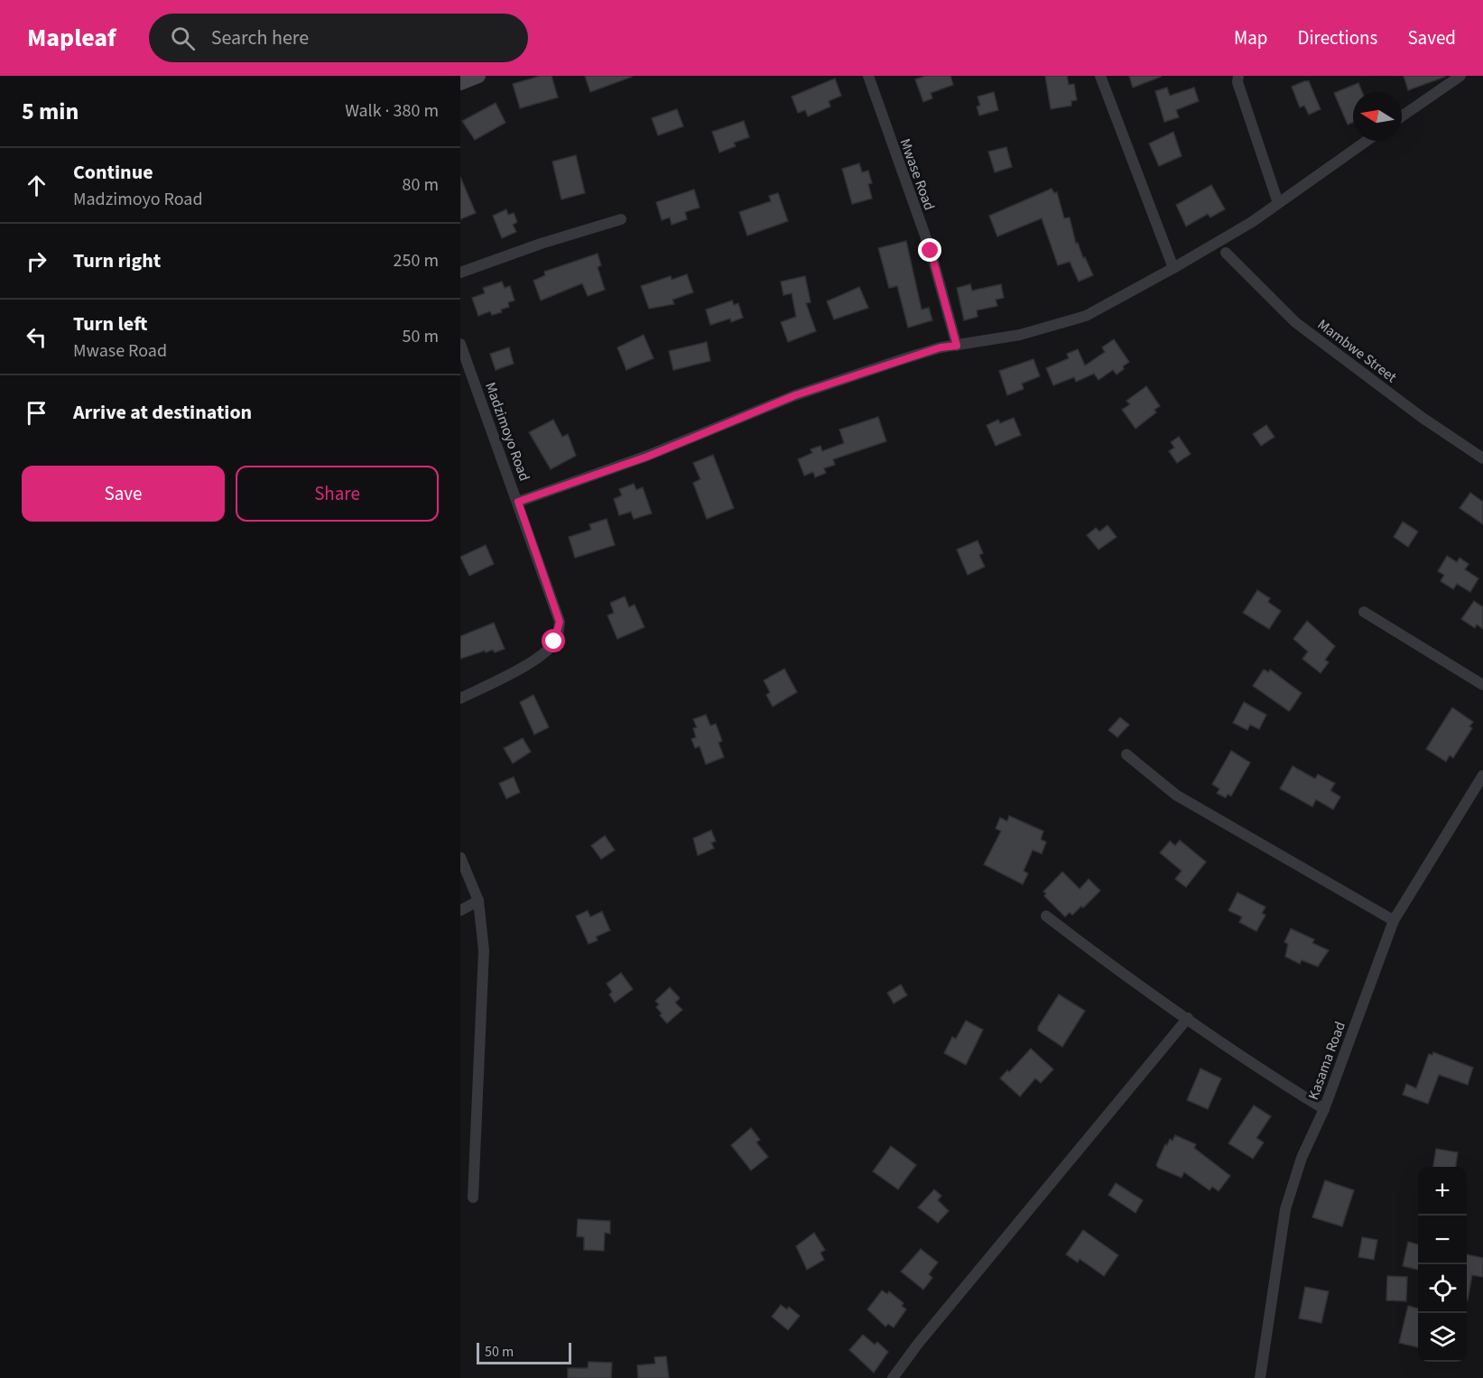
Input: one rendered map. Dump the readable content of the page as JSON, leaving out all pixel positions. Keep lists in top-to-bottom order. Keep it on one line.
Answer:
{"streets":{"street":["Mwase Road","Mambwe Street","Madzimoyo Road","Kasama Road"]},"scale_bar":"50 m","north":"left","page":{"header":"Mapleaf","search":"Search here","nav":["Map","Directions","Saved"],"heading":["5 min","Walk · 380 m"],"list":[["Continue","Madzimoyo Road","80 m"],["Turn right","250 m"],["Turn left","Mwase Road","50 m"],"Arrive at destination"],"buttons":["Save","Share"],"map_buttons":["+","−"],"scale":"50 m"}}
